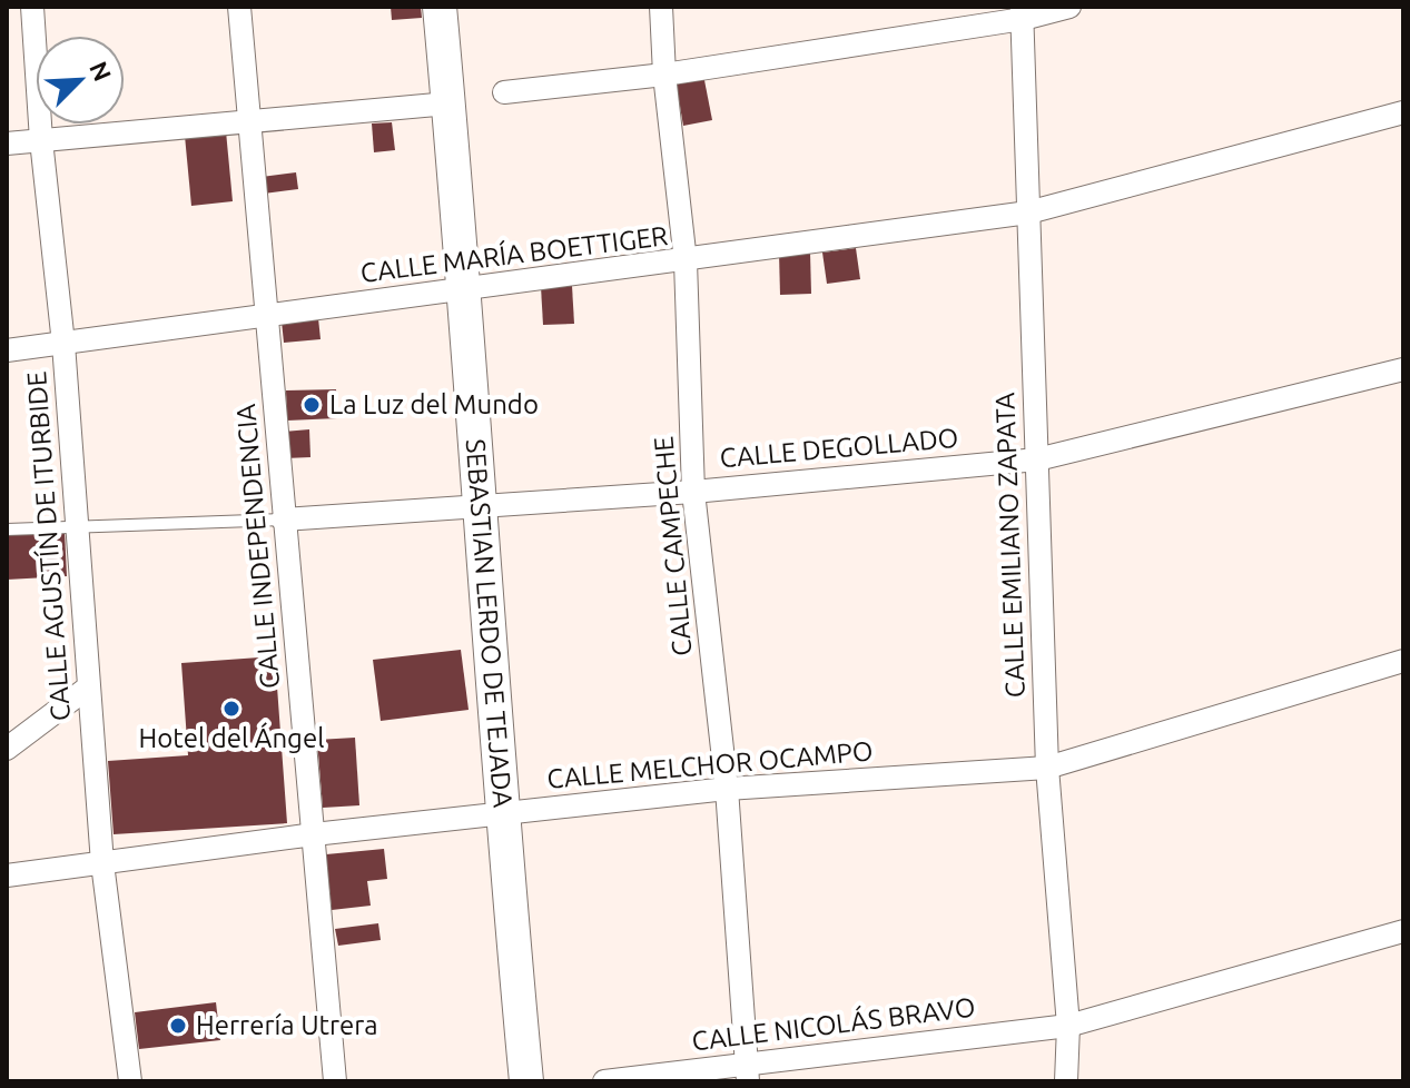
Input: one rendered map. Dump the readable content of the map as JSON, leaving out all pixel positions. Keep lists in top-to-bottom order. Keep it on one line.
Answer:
{"streets":{"main road":["SEBASTIAN LERDO DE TEJADA"],"street":["CALLE MARÍA BOETTIGER","CALLE DEGOLLADO","CALLE EMILIANO ZAPATA","CALLE AGUSTÍN DE ITURBIDE","CALLE INDEPENDENCIA","CALLE CAMPECHE","CALLE MELCHOR OCAMPO","CALLE NICOLÁS BRAVO"]},"crossings":[["CALLE MARÍA BOETTIGER","CALLE EMILIANO ZAPATA"],["CALLE MARÍA BOETTIGER","CALLE AGUSTÍN DE ITURBIDE"],["CALLE MARÍA BOETTIGER","CALLE INDEPENDENCIA"],["CALLE MARÍA BOETTIGER","CALLE CAMPECHE"],["CALLE MARÍA BOETTIGER","SEBASTIAN LERDO DE TEJADA"],["CALLE DEGOLLADO","CALLE EMILIANO ZAPATA"],["CALLE DEGOLLADO","CALLE AGUSTÍN DE ITURBIDE"],["CALLE DEGOLLADO","CALLE INDEPENDENCIA"],["CALLE DEGOLLADO","CALLE CAMPECHE"],["CALLE DEGOLLADO","SEBASTIAN LERDO DE TEJADA"],["CALLE EMILIANO ZAPATA","CALLE MELCHOR OCAMPO"],["CALLE EMILIANO ZAPATA","CALLE NICOLÁS BRAVO"],["CALLE AGUSTÍN DE ITURBIDE","CALLE MELCHOR OCAMPO"],["CALLE INDEPENDENCIA","CALLE MELCHOR OCAMPO"],["CALLE CAMPECHE","CALLE MELCHOR OCAMPO"],["CALLE CAMPECHE","CALLE NICOLÁS BRAVO"],["SEBASTIAN LERDO DE TEJADA","CALLE MELCHOR OCAMPO"]],"places":["La Luz del Mundo","Hotel del Ángel","Herrería Utrera"],"north":"top right"}
